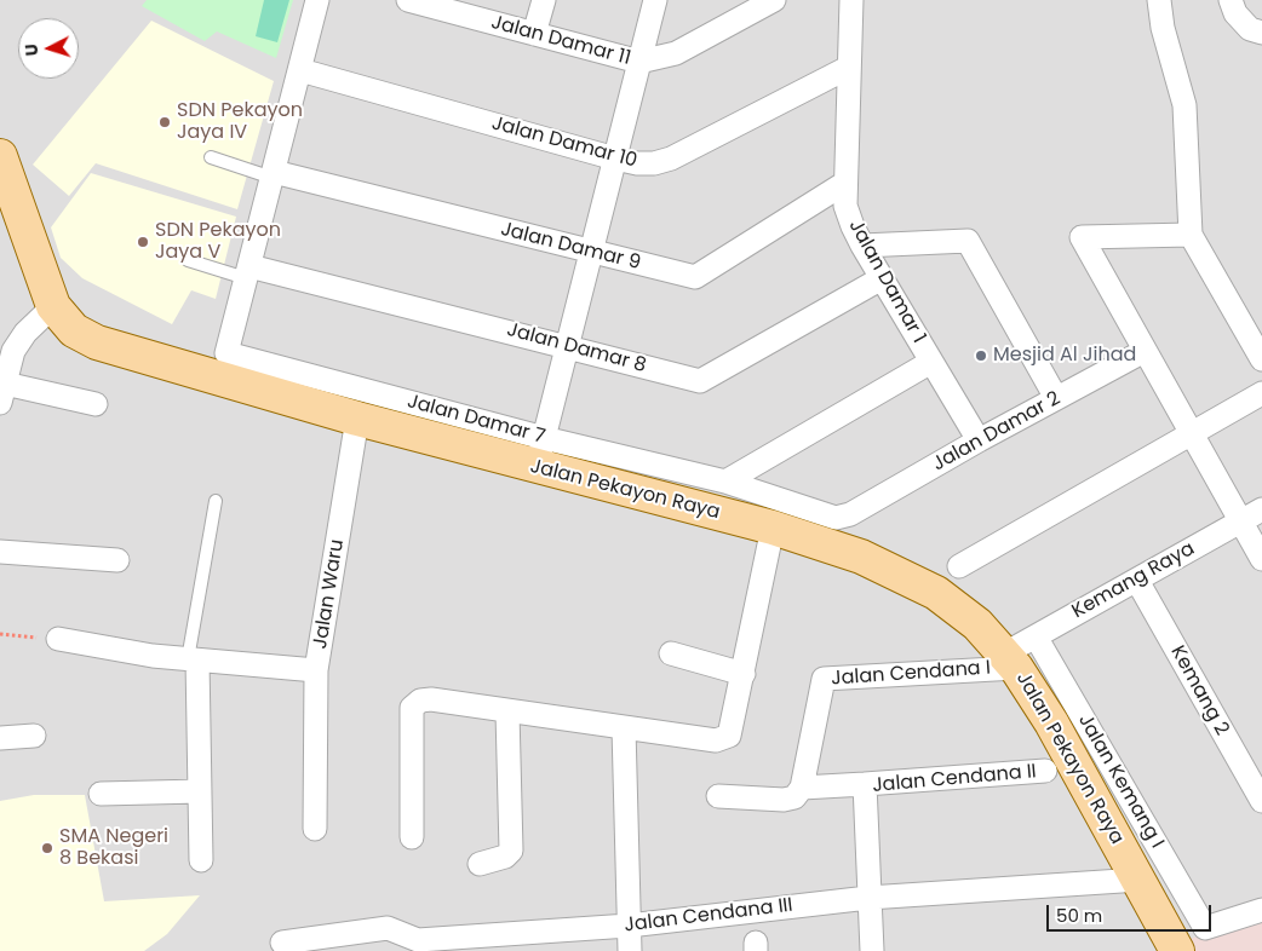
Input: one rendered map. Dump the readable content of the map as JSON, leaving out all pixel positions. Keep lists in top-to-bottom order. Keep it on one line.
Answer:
{"streets":{"main road":["Jalan Pekayon Raya"],"street":["Jalan Damar 11","Jalan Damar 10","Jalan Damar 9","Jalan Damar 1","Jalan Damar 8","Jalan Damar 7","Jalan Damar 2","Kemang Raya","Jalan Waru","Jalan Cendana I","Kemang 2","Jalan Cendana II","Jalan Kemang I","Jalan Cendana III"]},"crossings":[["Jalan Damar 10","Jalan Damar 1"],["Jalan Damar 9","Jalan Damar 1"],["Jalan Damar 1","Jalan Damar 8"],["Jalan Damar 1","Jalan Damar 2"],["Jalan Damar 8","Jalan Damar 7"],["Jalan Damar 7","Jalan Damar 2"],["Jalan Damar 7","Jalan Pekayon Raya"],["Jalan Pekayon Raya","Kemang Raya"],["Jalan Pekayon Raya","Jalan Waru"],["Jalan Pekayon Raya","Jalan Cendana I"],["Jalan Pekayon Raya","Jalan Cendana III"],["Kemang Raya","Jalan Cendana I"],["Kemang Raya","Kemang 2"],["Kemang Raya","Jalan Kemang I"],["Jalan Cendana II","Jalan Cendana III"]],"places":["SDN Pekayon Jaya IV","SDN Pekayon Jaya V","Mesjid Al Jihad","SMA Negeri 8 Bekasi"],"scale_bar":"50 m","north":"left"}
